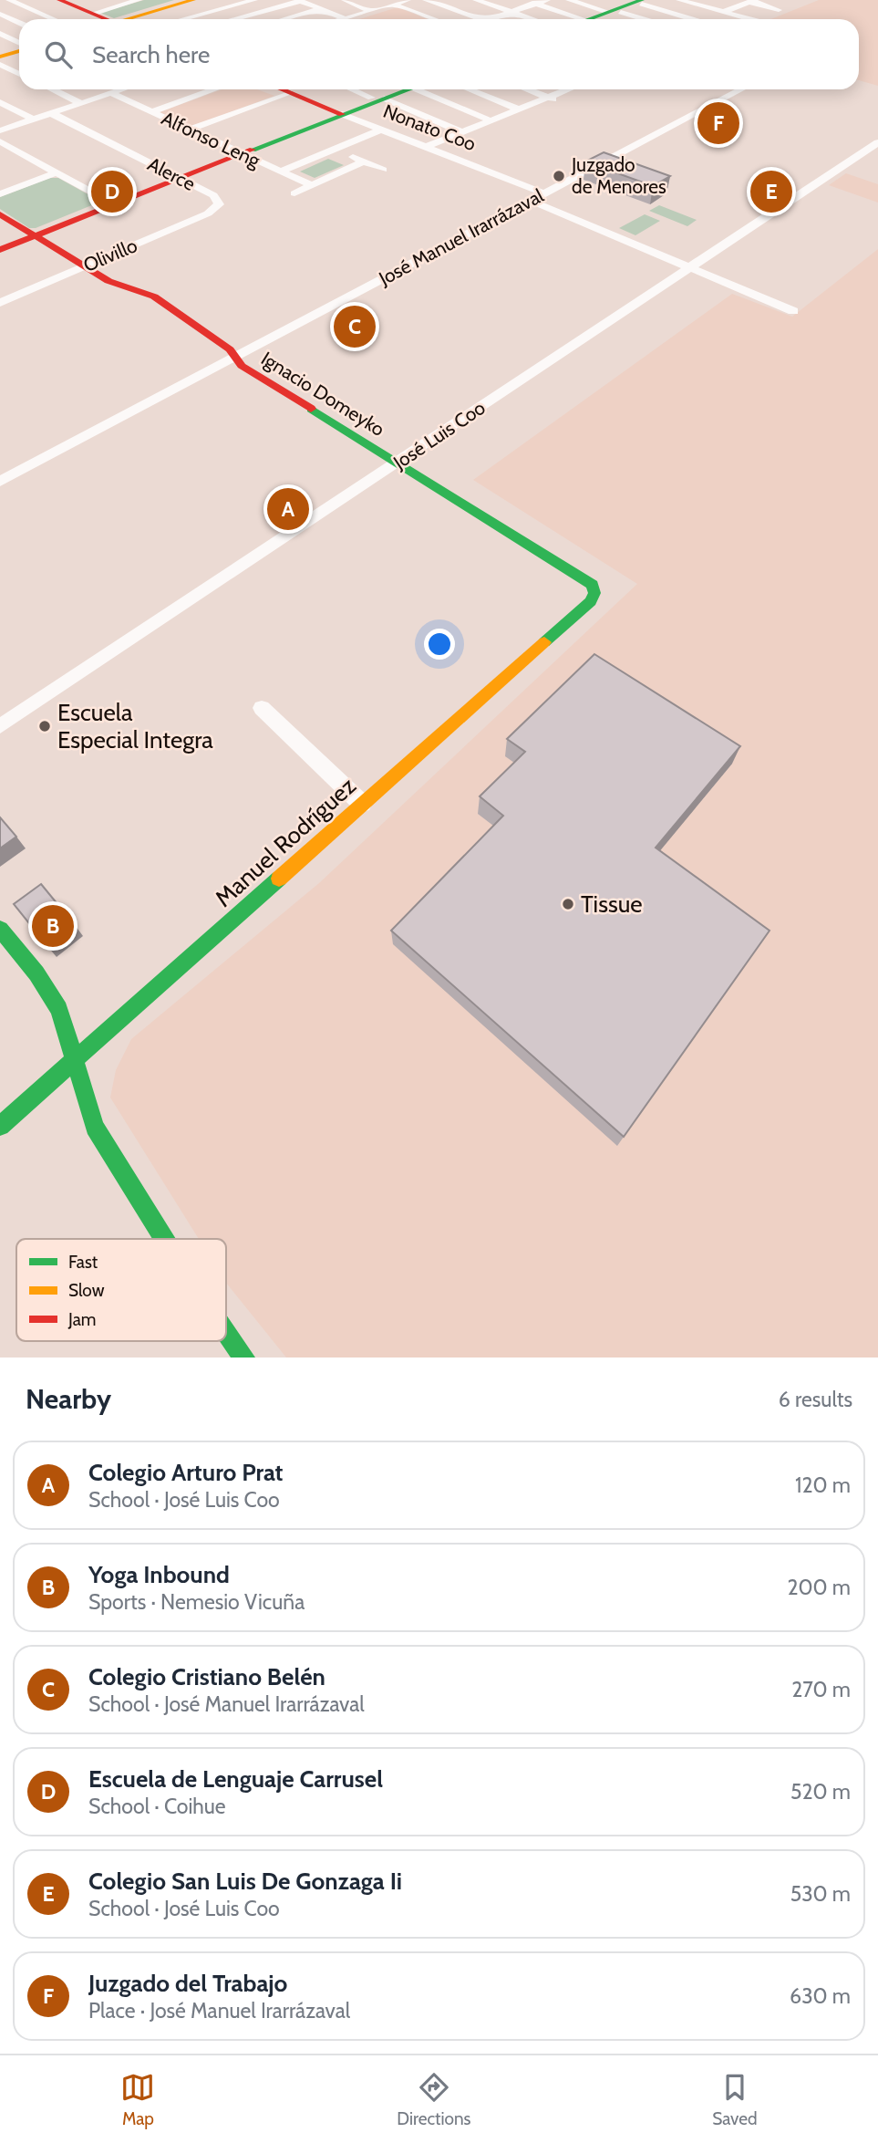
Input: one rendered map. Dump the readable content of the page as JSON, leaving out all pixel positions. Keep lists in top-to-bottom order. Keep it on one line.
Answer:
{"streets":{"street":["Nonato Coo","Alfonso Leng","Alerce","José Manuel Irarrázaval","Olivillo","Ignacio Domeyko","José Luis Coo","Manuel Rodríguez"]},"crossings":[["Nonato Coo","José Manuel Irarrázaval"],["Alerce","Olivillo"],["José Manuel Irarrázaval","Ignacio Domeyko"],["Olivillo","Ignacio Domeyko"],["Ignacio Domeyko","José Luis Coo"],["Ignacio Domeyko","Manuel Rodríguez"]],"places":["Juzgado de Menores","Escuela Especial Integra","Tissue"],"legend":["Fast","Slow","Jam"],"page":{"search":"Search here","pins":["F","D","E","C","A","B"],"heading":["Nearby","6 results"],"list":[{"mark":"A","name":"Colegio Arturo Prat","note":"School · José Luis Coo","value":"120 m"},{"mark":"B","name":"Yoga Inbound","note":"Sports · Nemesio Vicuña","value":"200 m"},{"mark":"C","name":"Colegio Cristiano Belén","note":"School · José Manuel Irarrázaval","value":"270 m"},{"mark":"D","name":"Escuela de Lenguaje Carrusel","note":"School · Coihue","value":"520 m"},{"mark":"E","name":"Colegio San Luis De Gonzaga Ii","note":"School · José Luis Coo","value":"530 m"},{"mark":"F","name":"Juzgado del Trabajo","note":"Place · José Manuel Irarrázaval","value":"630 m"}],"nav":["Map","Directions","Saved"]}}
